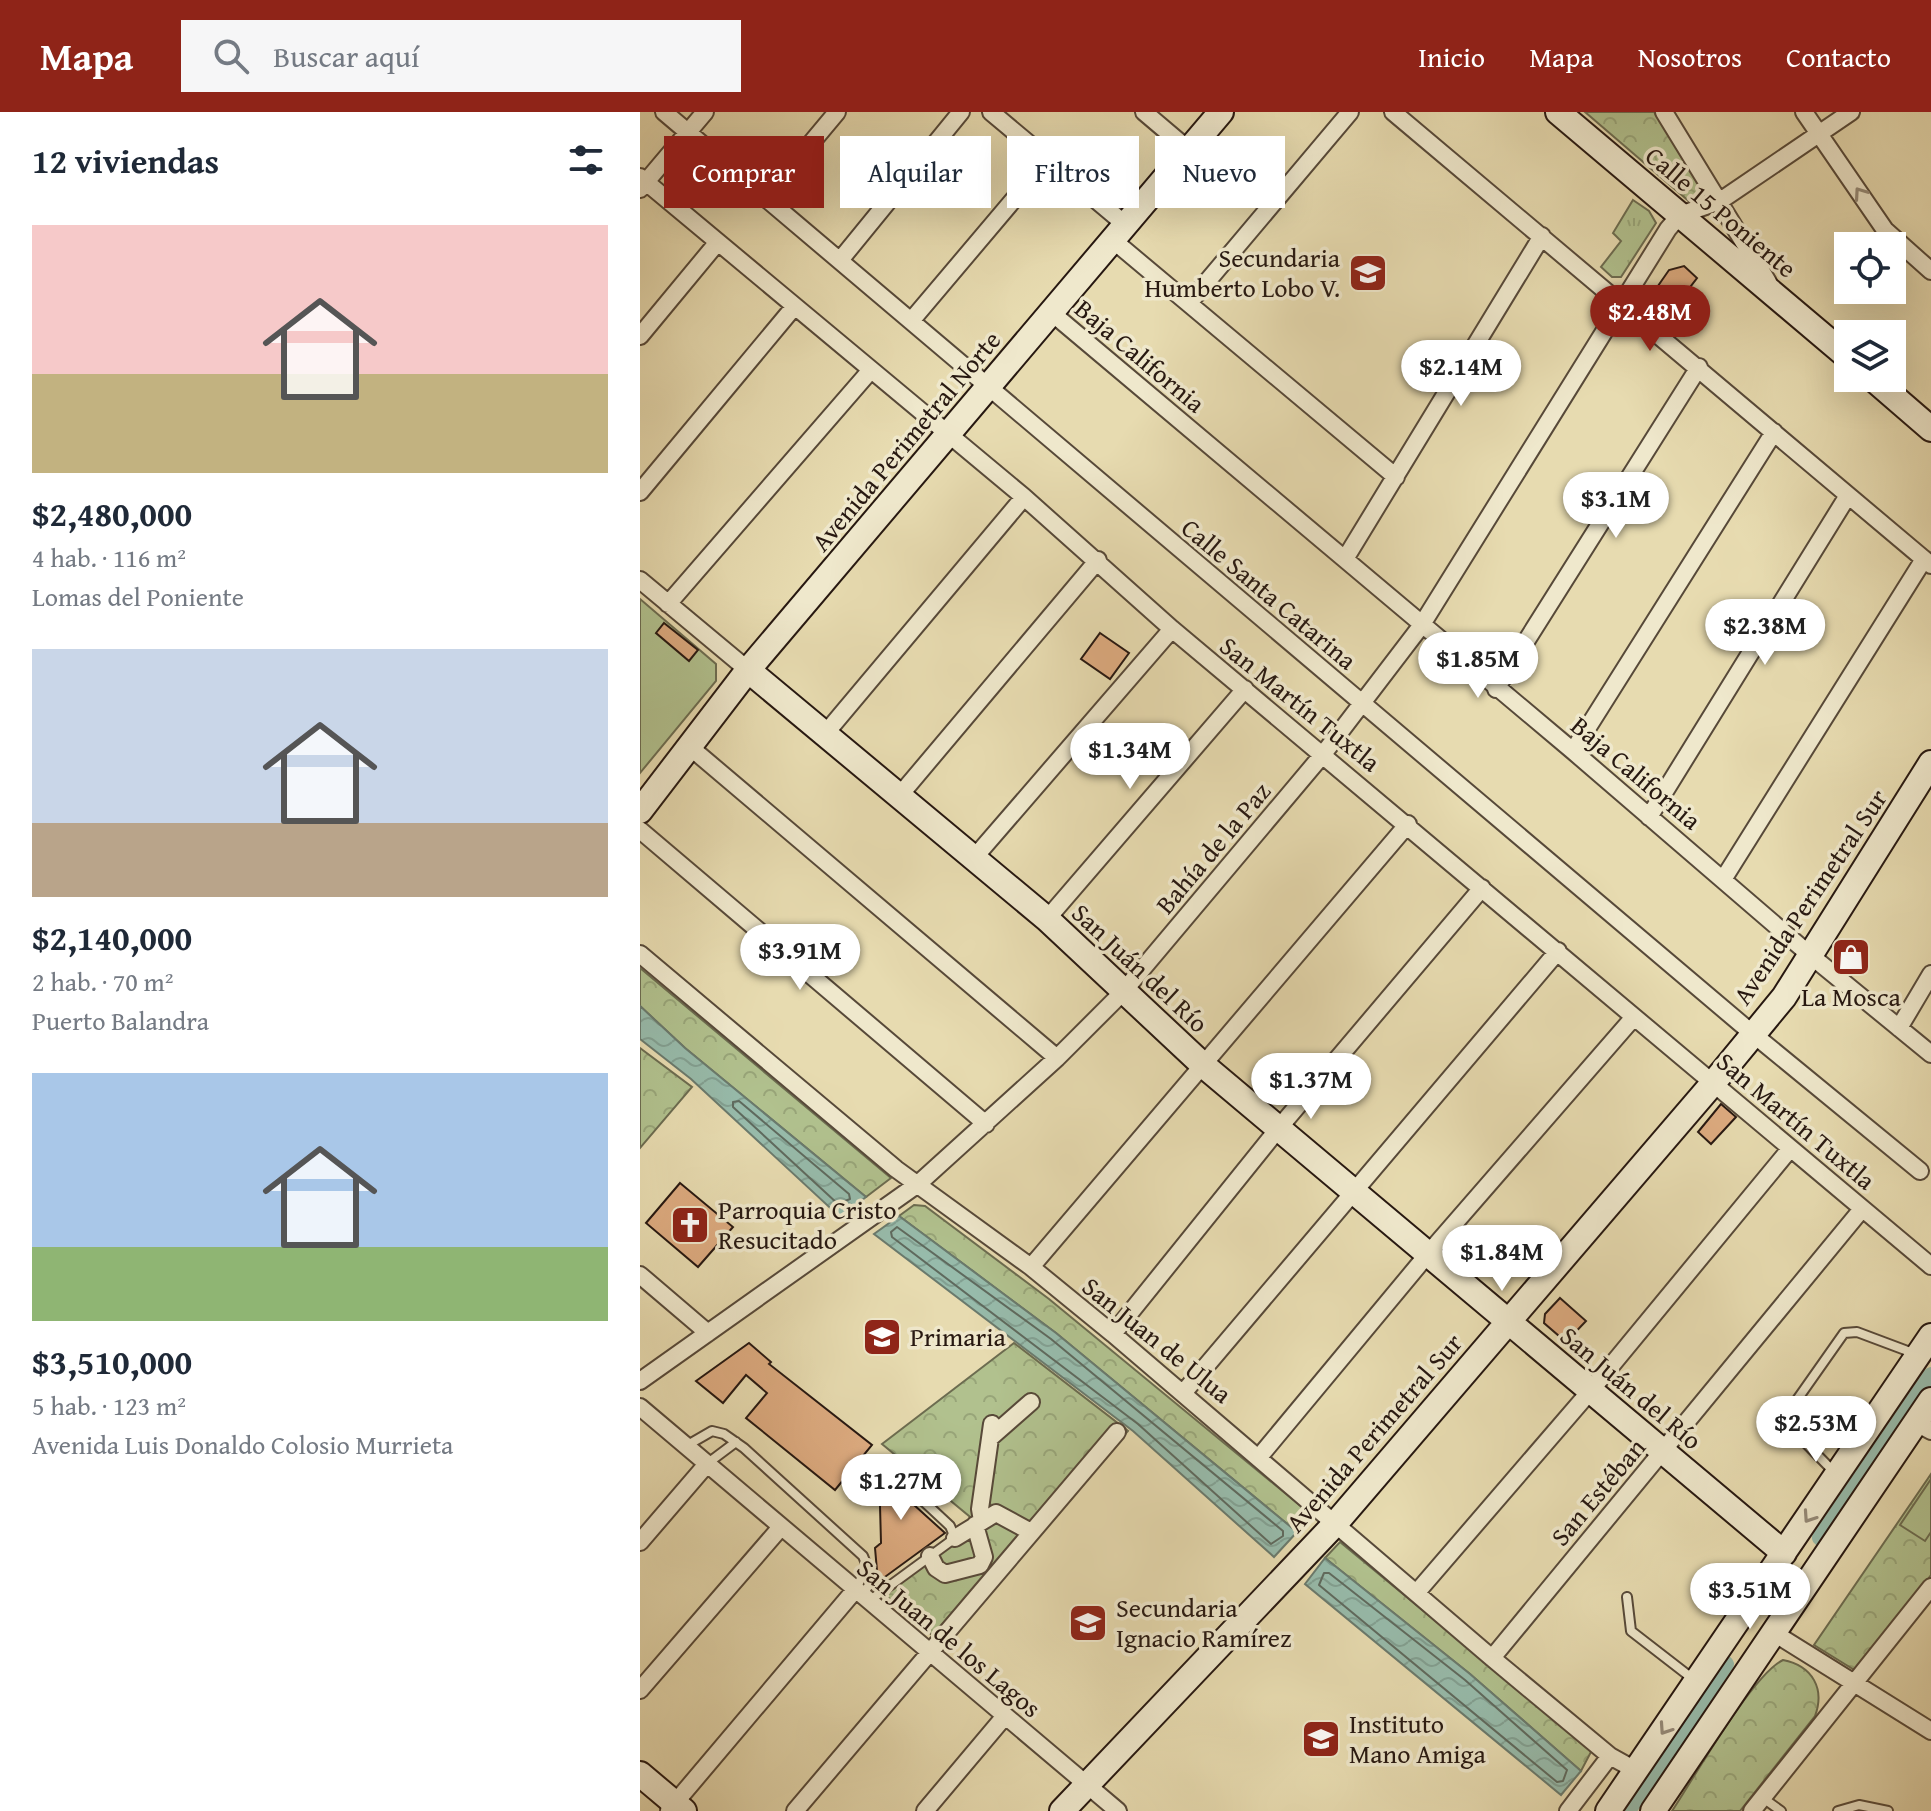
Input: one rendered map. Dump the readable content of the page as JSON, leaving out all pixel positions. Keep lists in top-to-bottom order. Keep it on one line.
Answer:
{"streets":{"street":["Calle 15 Poniente","Baja California","Avenida Perimetral Norte","Calle Santa Catarina","San Martín Tuxtla","Bahía de la Paz","Avenida Perimetral Sur","San Juán del Río","San Juan de Ulua","San Estéban","San Juan de los Lagos"]},"crossings":[["Calle 15 Poniente","Bahía de la Paz"],["Baja California","Avenida Perimetral Norte"],["Baja California","Bahía de la Paz"],["Baja California","Avenida Perimetral Sur"],["Avenida Perimetral Norte","Calle Santa Catarina"],["Avenida Perimetral Norte","San Martín Tuxtla"],["Avenida Perimetral Norte","San Juán del Río"],["Calle Santa Catarina","Bahía de la Paz"],["Calle Santa Catarina","Avenida Perimetral Sur"],["San Martín Tuxtla","Bahía de la Paz"],["San Martín Tuxtla","Avenida Perimetral Sur"],["San Martín Tuxtla","San Estéban"],["Bahía de la Paz","San Juán del Río"],["Bahía de la Paz","San Juan de Ulua"],["Avenida Perimetral Sur","San Juán del Río"],["Avenida Perimetral Sur","San Juan de Ulua"],["Avenida Perimetral Sur","San Juan de los Lagos"],["San Juán del Río","San Estéban"],["San Juan de Ulua","San Estéban"]],"places":{"school or university":["Secundaria Humberto Lobo V.","Primaria","Secundaria Ignacio Ramírez","Instituto Mano Amiga"],"shop":["La Mosca"],"church":["Parroquia Cristo Resucitado"]},"page":{"header":"Mapa","search":"Buscar aquí","nav":["Inicio","Mapa","Nosotros","Contacto"],"heading":"12 viviendas","chip":["Comprar","Alquilar","Filtros","Nuevo"],"list":[{"name":"$2,480,000","note":"4 hab. · 116 m² · Lomas del Poniente"},{"name":"$2,140,000","note":"2 hab. · 70 m² · Puerto Balandra"},{"name":"$3,510,000","note":"5 hab. · 123 m² · Avenida Luis Donaldo Colosio Murrieta"}],"price":["$2.48M","$2.14M","$3.1M","$2.38M","$1.85M","$1.34M","$3.91M","$1.37M","$1.84M","$2.53M","$1.27M","$3.51M"]}}
